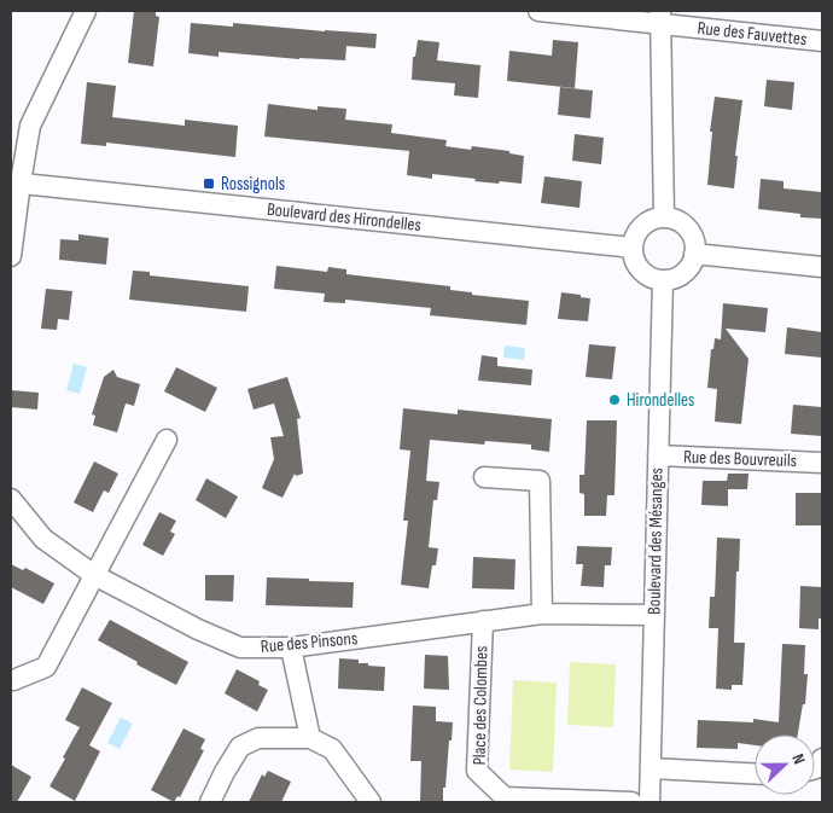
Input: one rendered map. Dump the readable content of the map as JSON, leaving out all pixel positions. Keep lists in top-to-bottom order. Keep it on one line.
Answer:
{"streets":{"street":["Rue des Fauvettes","Boulevard des Hirondelles","Rue des Bouvreuils","Boulevard des Mésanges","Rue des Pinsons","Place des Colombes"]},"crossings":[["Boulevard des Hirondelles","Boulevard des Mésanges"],["Rue des Bouvreuils","Boulevard des Mésanges"],["Boulevard des Mésanges","Rue des Pinsons"],["Rue des Pinsons","Place des Colombes"]],"places":{"transit":["Rossignols"],"other":["Hirondelles"]},"north":"right"}
